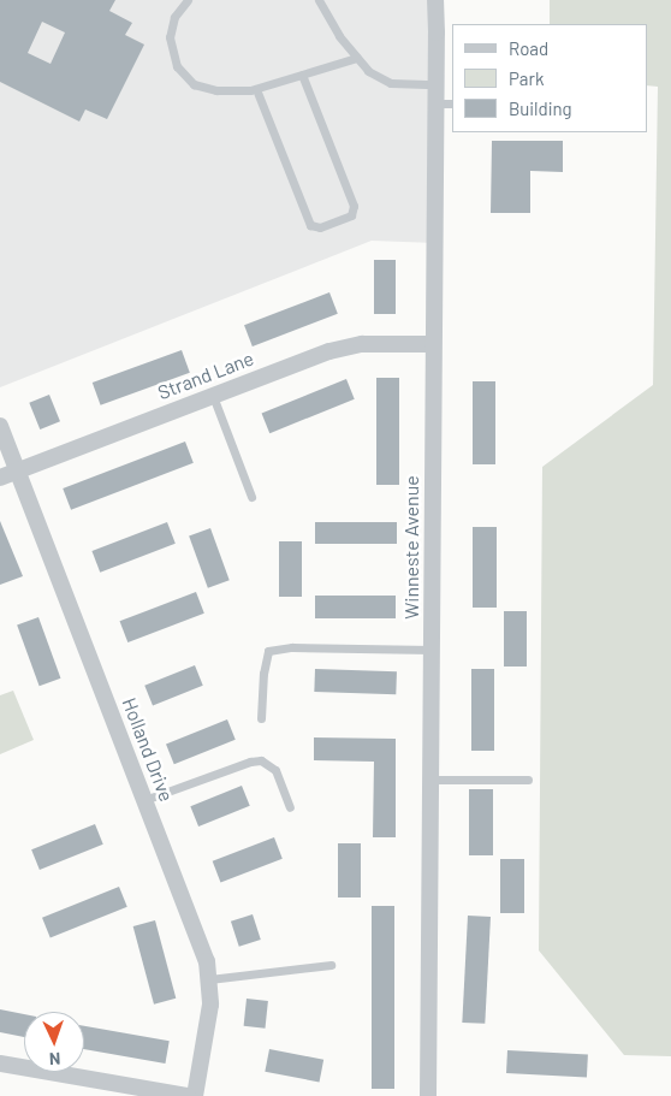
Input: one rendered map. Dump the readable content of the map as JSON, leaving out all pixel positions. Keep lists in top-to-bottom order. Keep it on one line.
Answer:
{"streets":{"street":["Strand Lane","Winneste Avenue","Holland Drive"]},"crossings":[["Strand Lane","Winneste Avenue"],["Strand Lane","Holland Drive"]],"legend":["Road","Park","Building"],"north":"bottom"}
